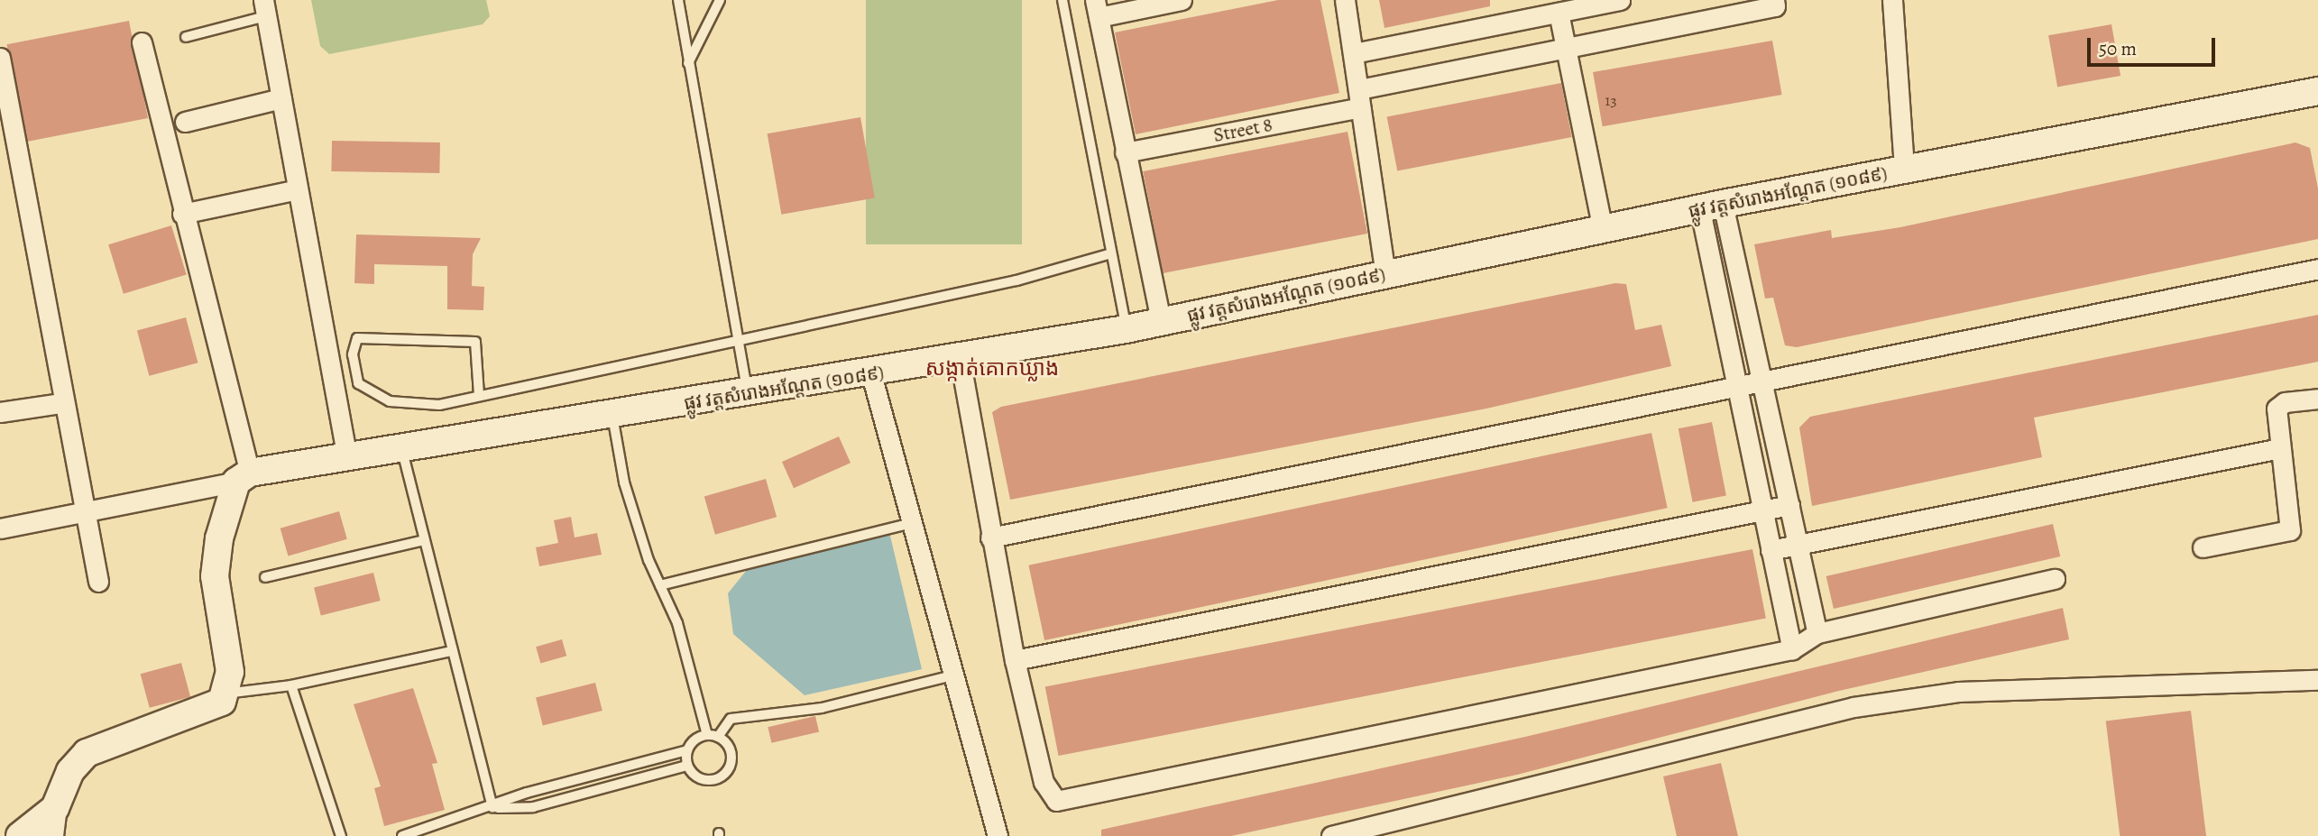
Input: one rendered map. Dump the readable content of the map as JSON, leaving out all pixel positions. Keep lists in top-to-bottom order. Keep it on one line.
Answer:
{"streets":{"main road":["ផ្លូវ វត្តសំរោងអណ្ដែត (១០៨៩)"],"street":["Street 8"]},"districts":["សង្កាត់គោកឃ្លាង"],"house_numbers":["13"],"scale_bar":"50 m"}
